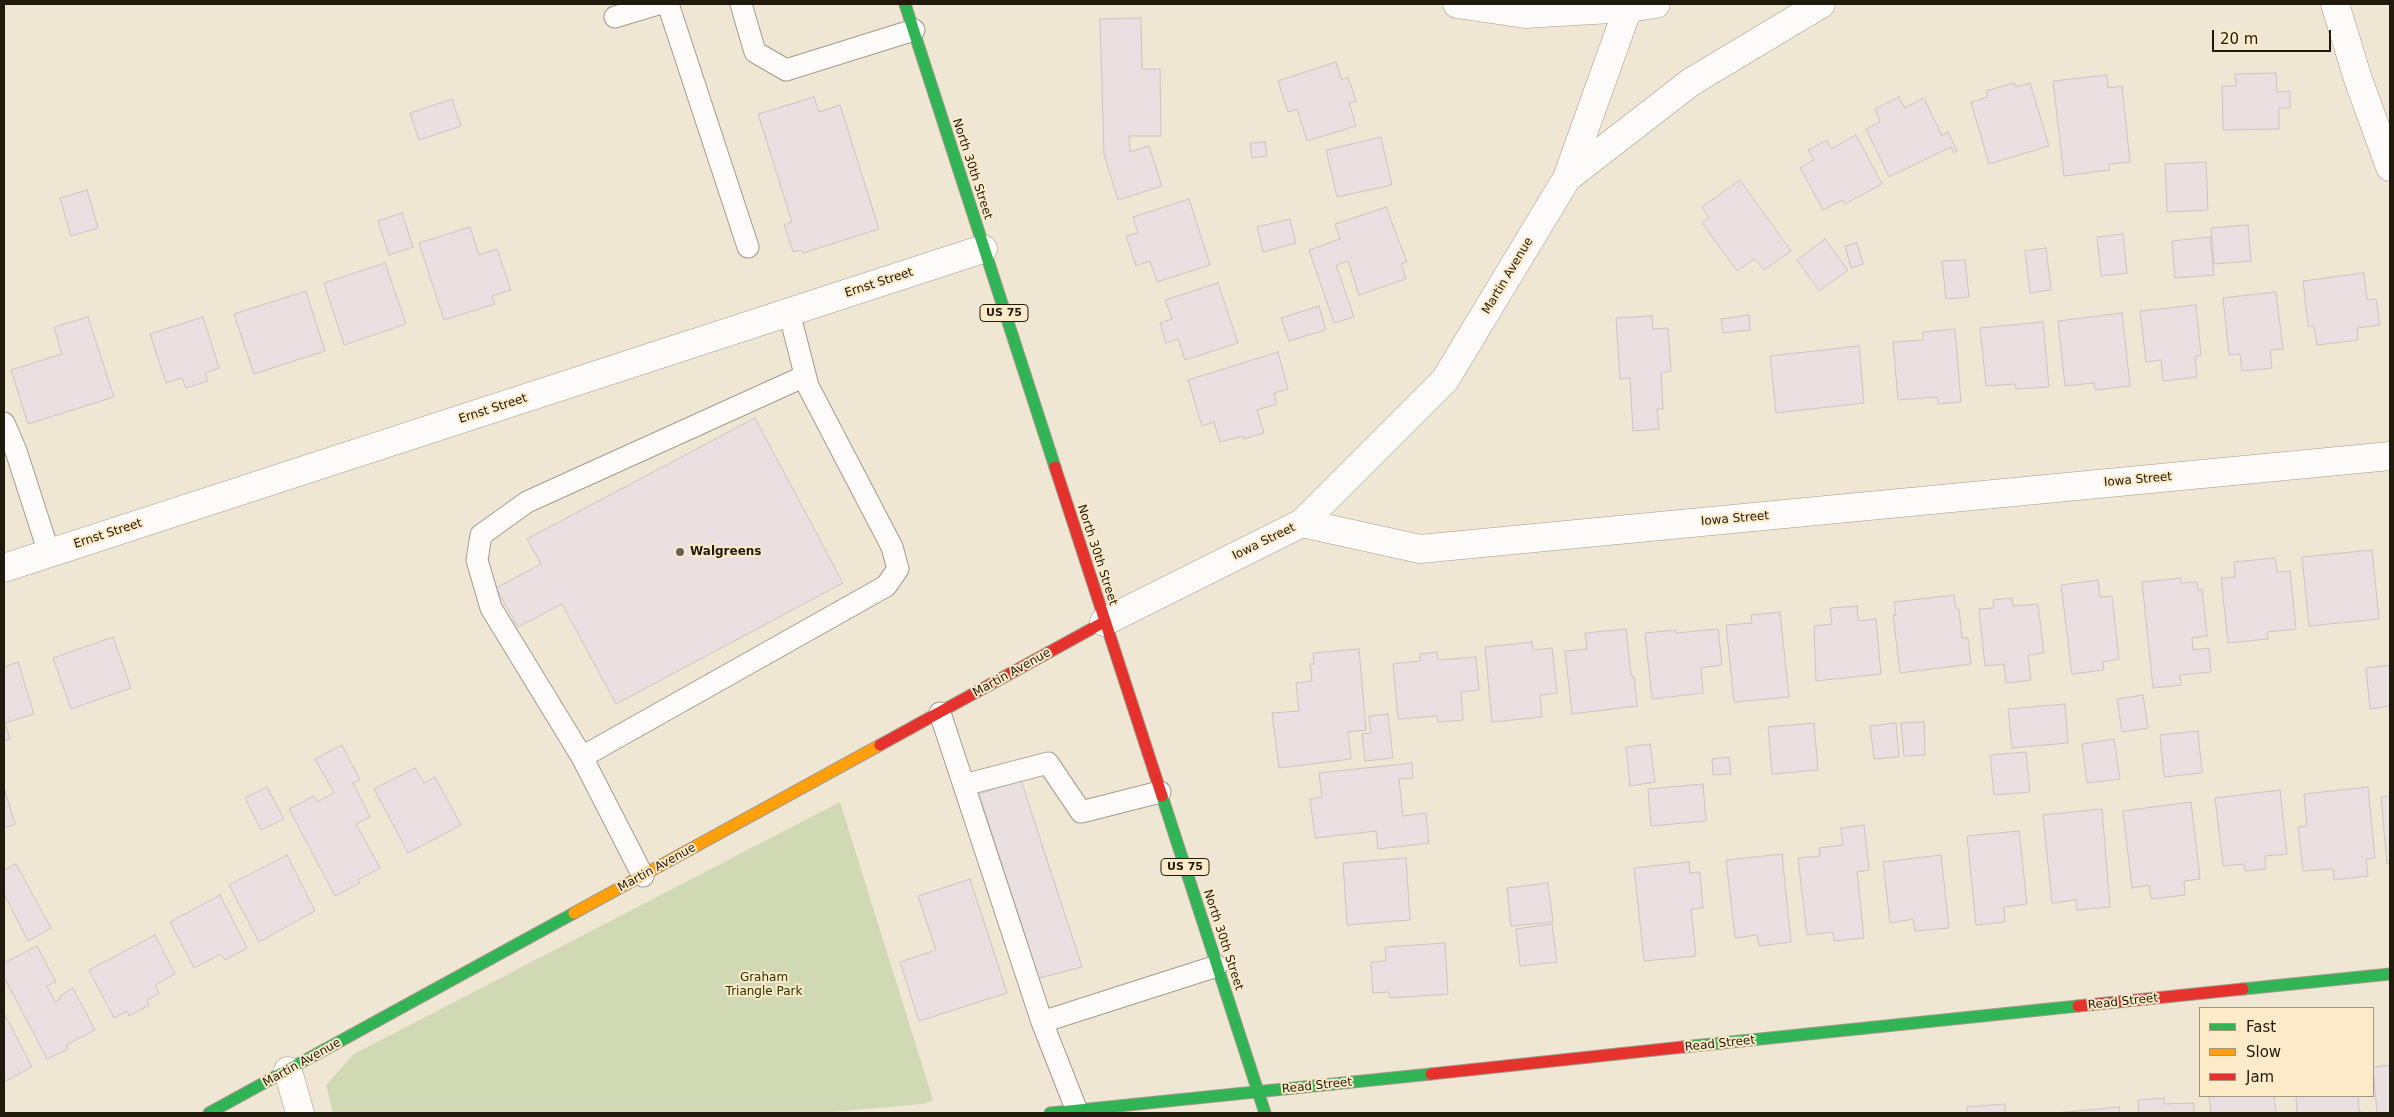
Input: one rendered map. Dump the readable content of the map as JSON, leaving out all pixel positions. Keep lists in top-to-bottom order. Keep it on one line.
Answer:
{"streets":{"main road":["North 30th Street","Martin Avenue","US 75","Read Street"],"street":["Ernst Street","Iowa Street"]},"crossings":[["North 30th Street","Martin Avenue"],["North 30th Street","Ernst Street"],["North 30th Street","Iowa Street"],["North 30th Street","Read Street"],["Martin Avenue","Iowa Street"]],"parks":["Graham Triangle Park"],"places":["Walgreens"],"legend":["Fast","Slow","Jam"],"scale_bar":"20 m"}
